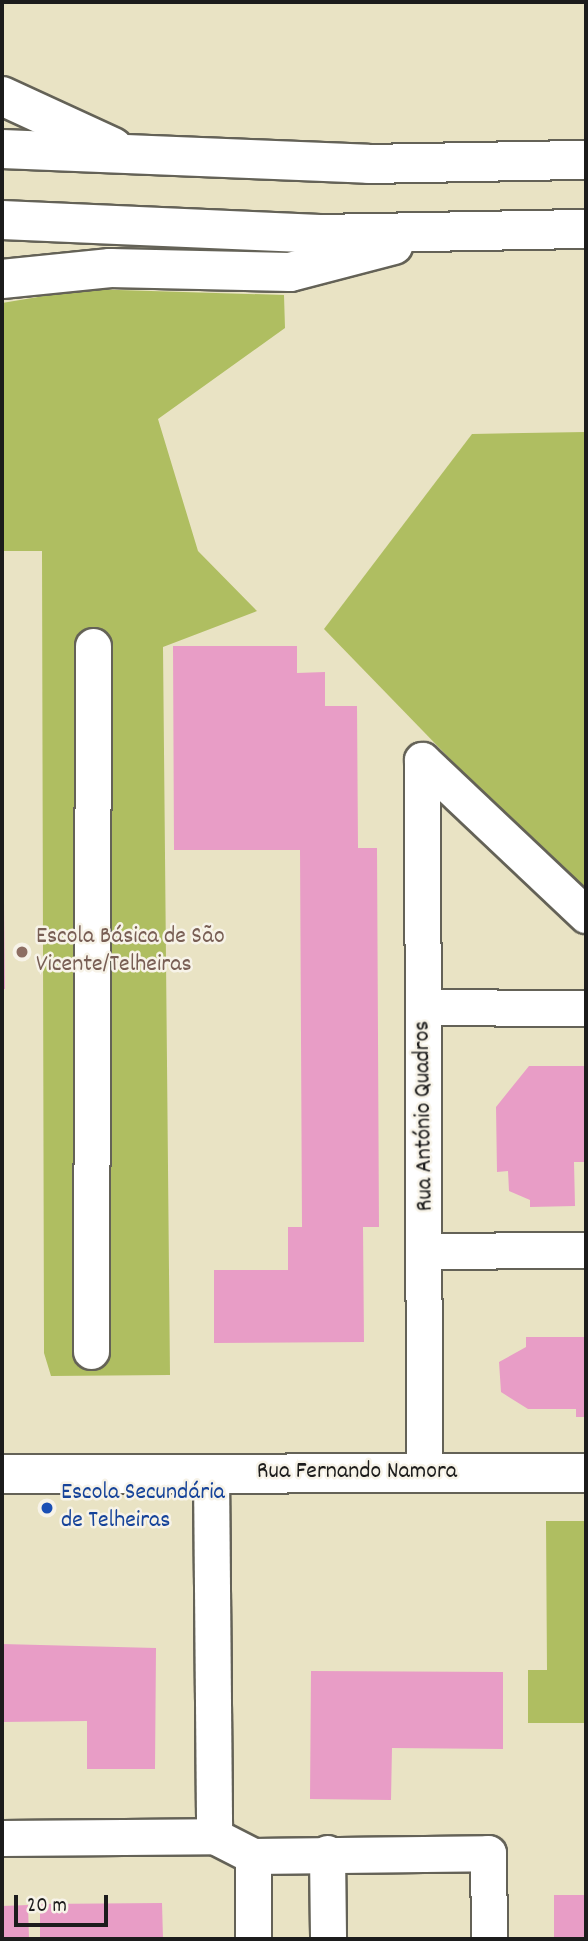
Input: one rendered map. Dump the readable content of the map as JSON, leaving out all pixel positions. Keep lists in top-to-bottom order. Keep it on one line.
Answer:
{"streets":{"main road":["Rua Fernando Namora"],"street":["Rua António Quadros"]},"crossings":[["Rua António Quadros","Rua Fernando Namora"]],"places":["Escola Básica de São Vicente/Telheiras","Escola Secundária de Telheiras"],"scale_bar":"20 m"}
